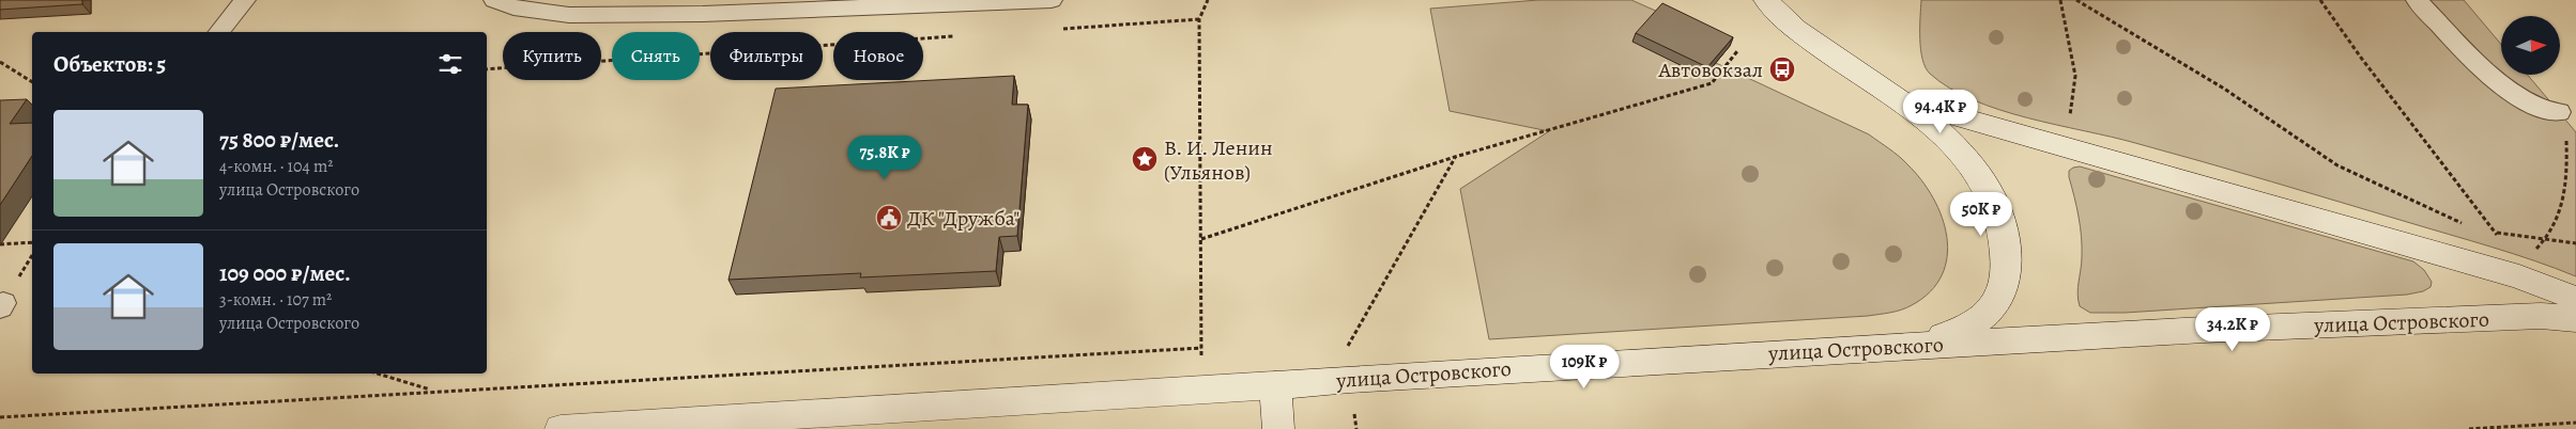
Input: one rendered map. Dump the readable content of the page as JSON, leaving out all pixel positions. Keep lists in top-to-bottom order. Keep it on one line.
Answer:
{"streets":{"street":["улица Островского"]},"places":{"bus stop":["Автовокзал"],"place":["В. И. Ленин (Ульянов)"],"public building":["ДК \"Дружба\""]},"north":"right","page":{"chip":["Купить","Снять","Фильтры","Новое"],"heading":"Объектов: 5","price":["94.4K ₽","75.8K ₽","50K ₽","34.2K ₽","109K ₽"],"list":[{"name":"75 800 ₽/мес.","note":"4-комн. · 104 m² · улица Островского"},{"name":"109 000 ₽/мес.","note":"3-комн. · 107 m² · улица Островского"}]}}
